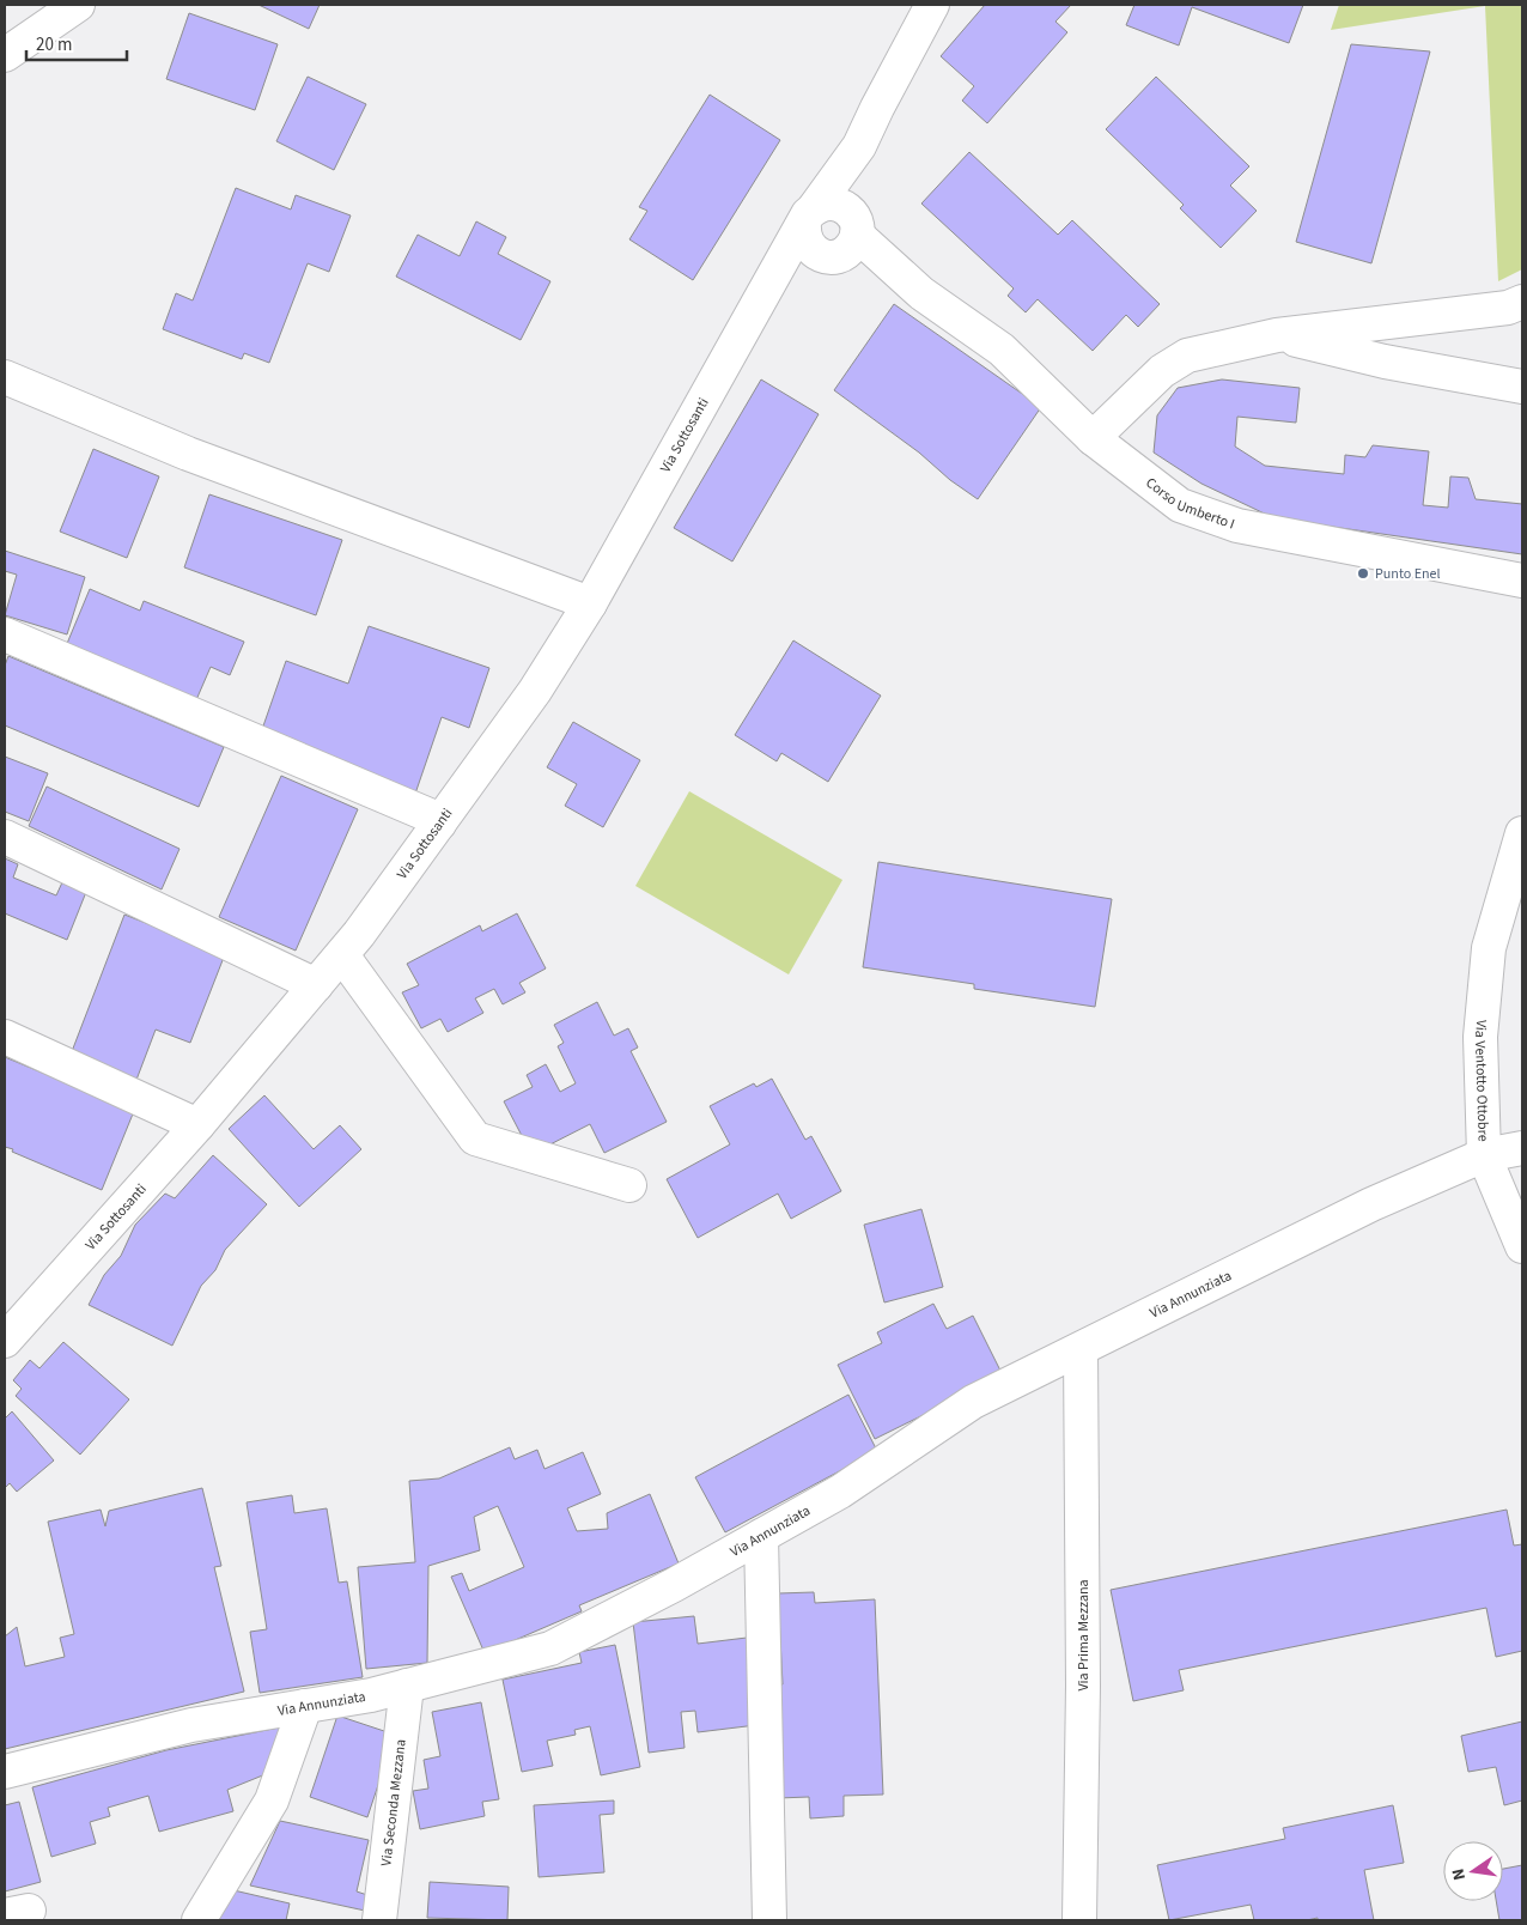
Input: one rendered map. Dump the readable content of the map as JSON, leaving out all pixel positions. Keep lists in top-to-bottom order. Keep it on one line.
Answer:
{"streets":{"street":["Via Sottosanti","Corso Umberto I","Via Ventotto Ottobre","Via Annunziata","Via Prima Mezzana","Via Seconda Mezzana"]},"crossings":[["Via Sottosanti","Corso Umberto I"],["Via Ventotto Ottobre","Via Annunziata"],["Via Annunziata","Via Prima Mezzana"],["Via Annunziata","Via Seconda Mezzana"]],"places":["Punto Enel"],"scale_bar":"20 m","north":"left"}
